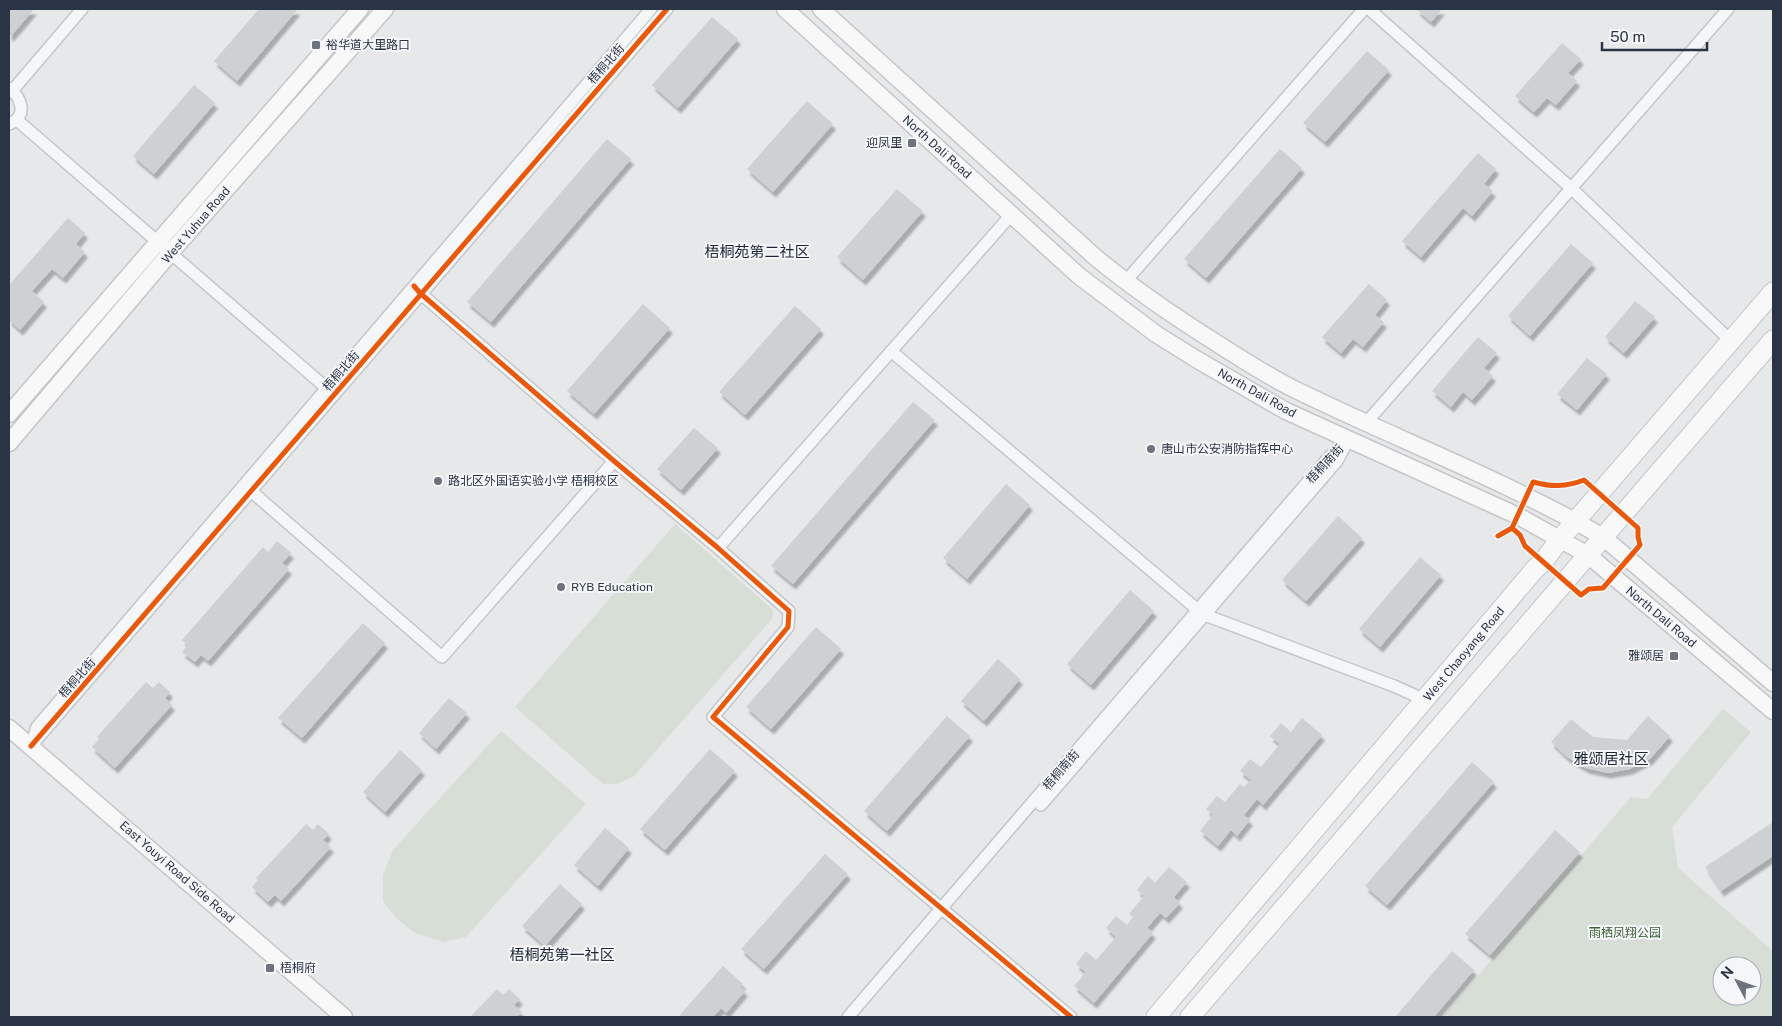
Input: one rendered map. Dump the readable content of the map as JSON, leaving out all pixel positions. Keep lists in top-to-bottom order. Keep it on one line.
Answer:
{"streets":{"main road":["North Dali Road","West Yuhua Road","West Chaoyang Road","East Youyi Road Side Road"],"street":["梧桐北街","梧桐南街"]},"crossings":[["梧桐北街","East Youyi Road Side Road"],["North Dali Road","梧桐南街"],["North Dali Road","West Chaoyang Road"]],"districts":["梧桐苑第二社区","雅颂居社区","梧桐苑第一社区"],"parks":["雨栖凤翔公园"],"places":{"transit":["裕华道大里路口","迎凤里","雅颂居","梧桐府"],"other":["唐山市公安消防指挥中心","路北区外国语实验小学 梧桐校区","RYB Education"]},"scale_bar":"50 m","north":"top left"}
